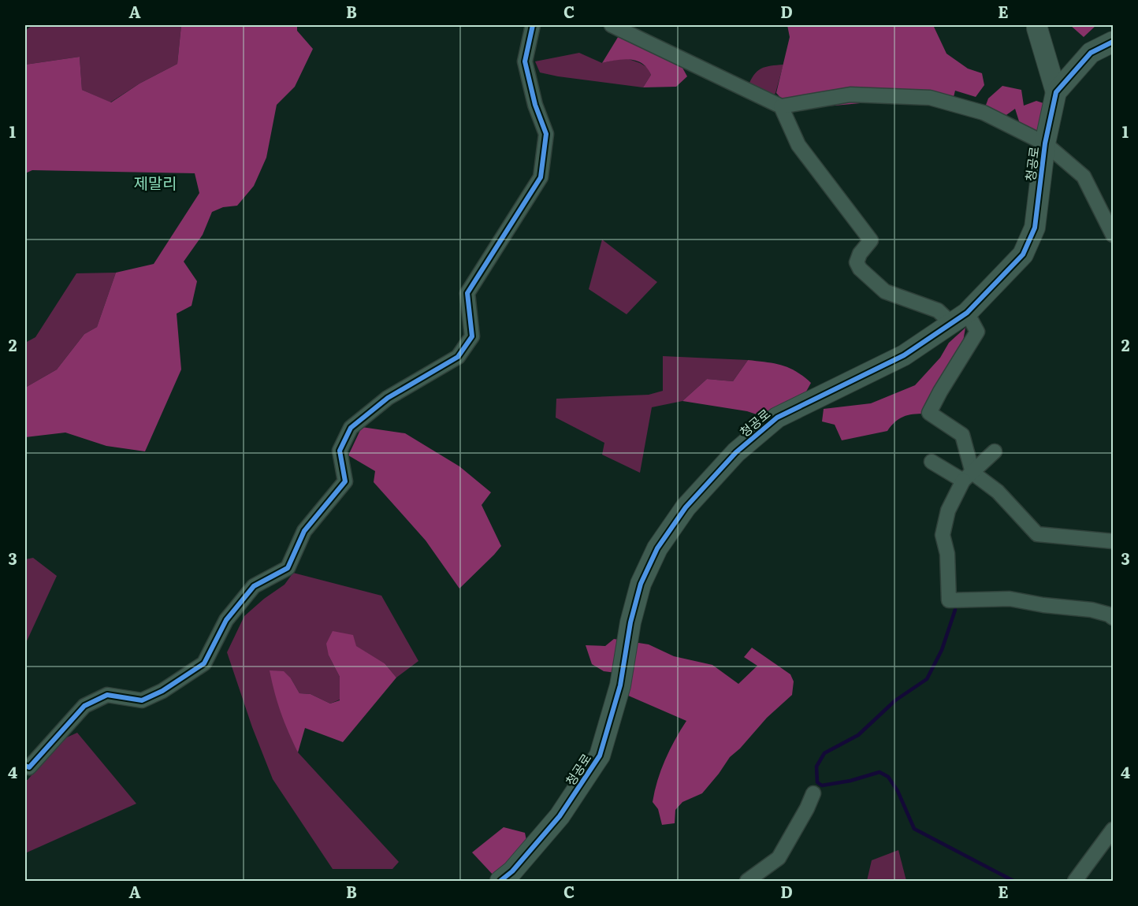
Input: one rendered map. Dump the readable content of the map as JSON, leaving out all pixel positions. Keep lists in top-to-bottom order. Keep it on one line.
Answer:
{"streets":{"street":["청공로"]},"districts":["제말리"],"grid":{"columns":["A","B","C","D","E"],"rows":["1","2","3","4"]}}
